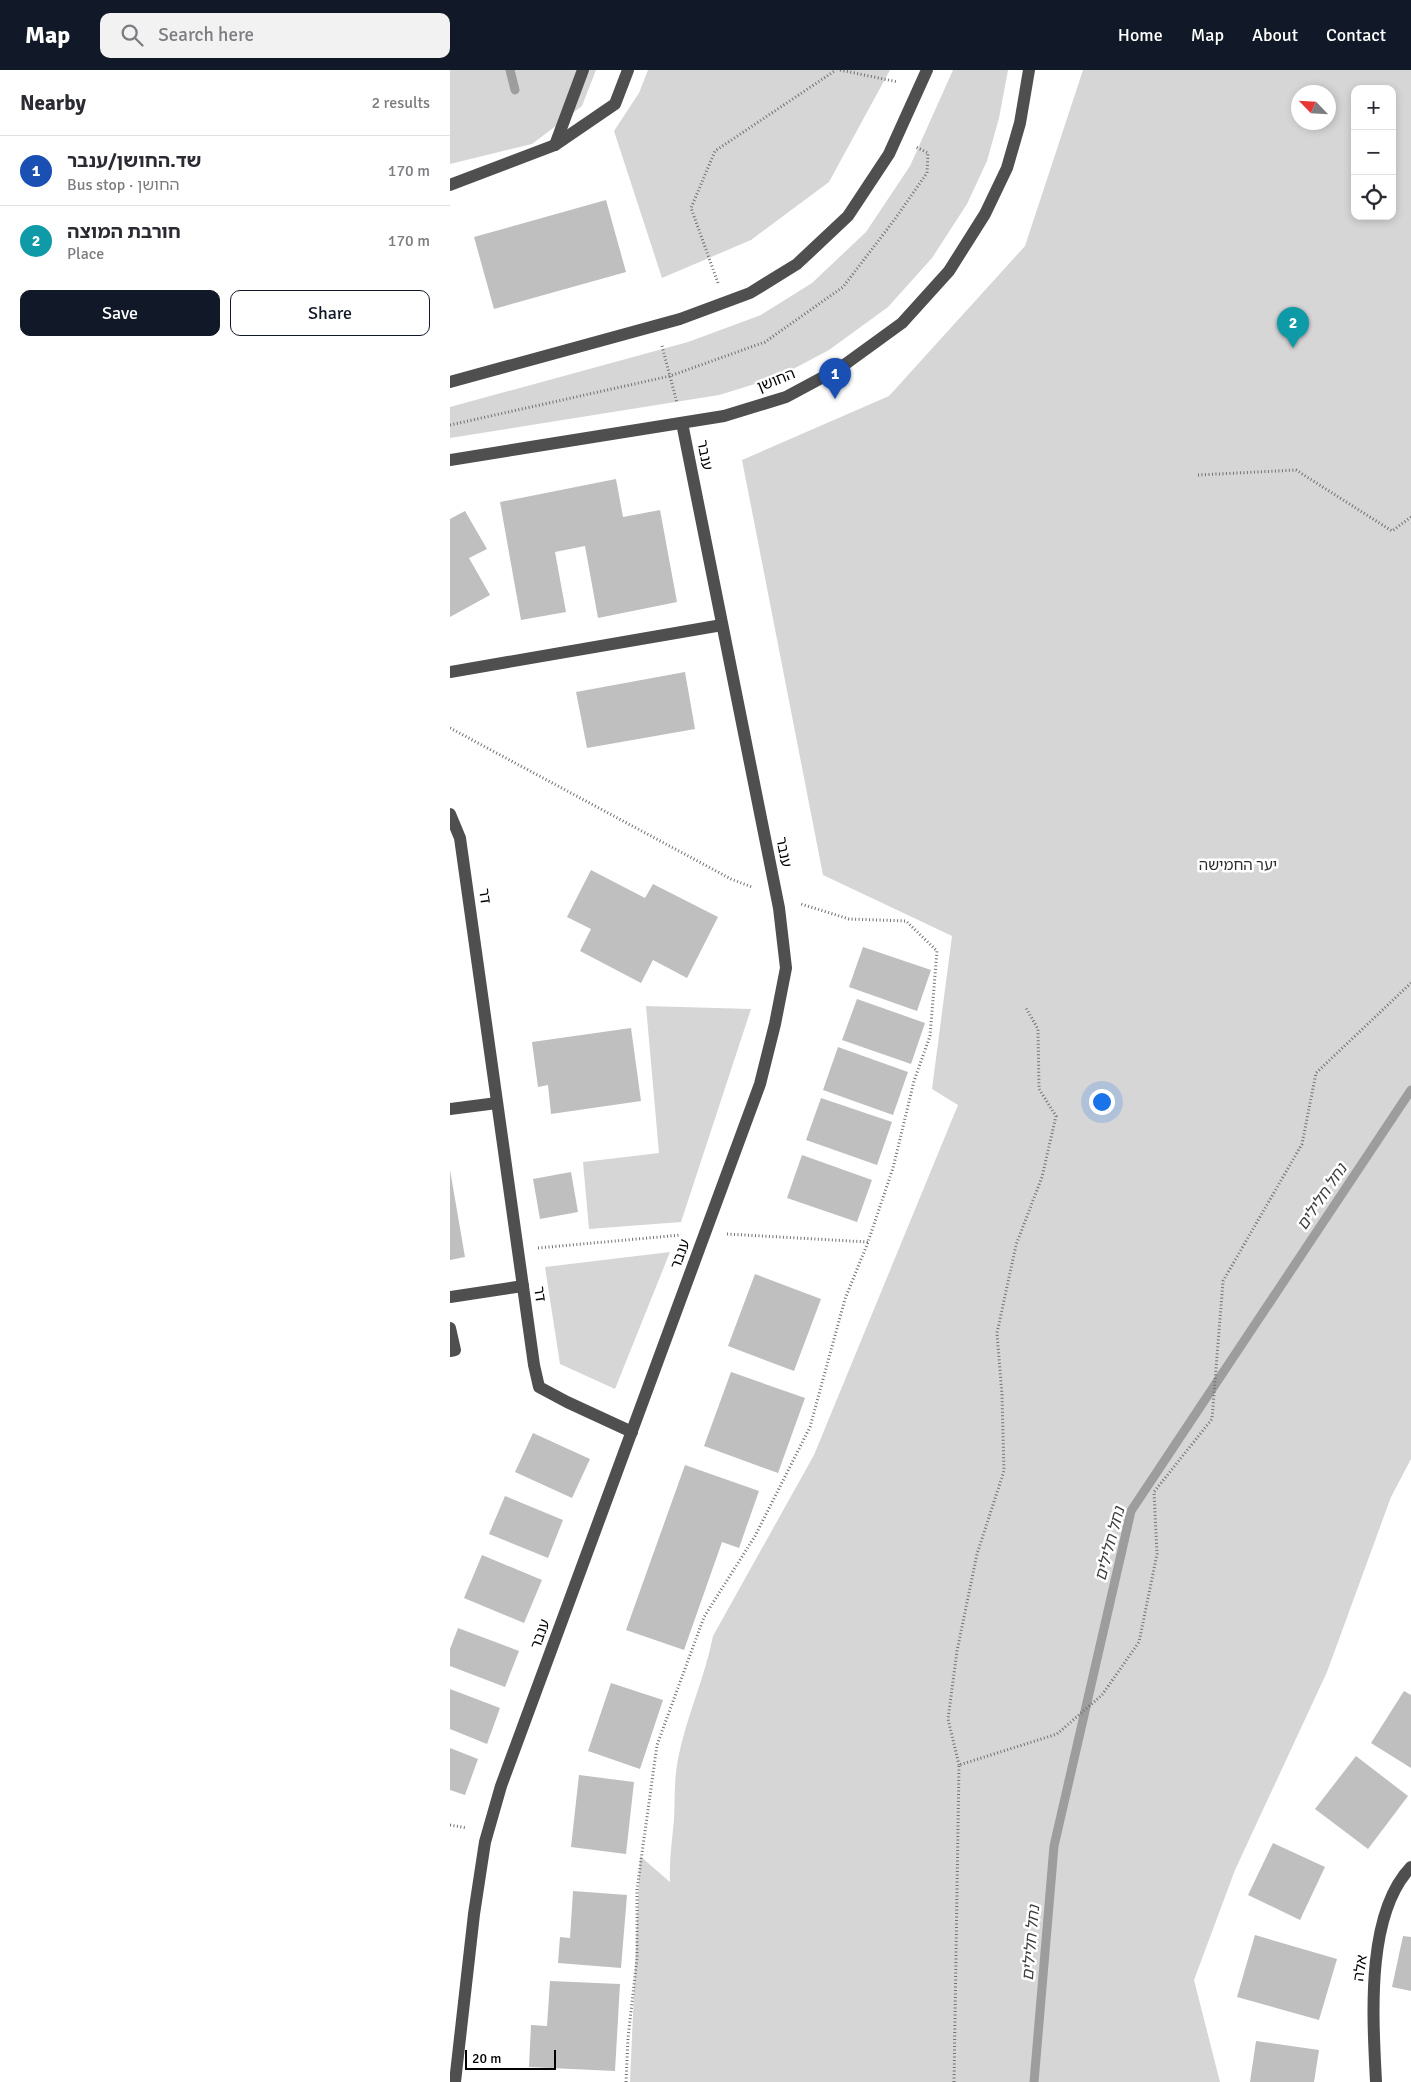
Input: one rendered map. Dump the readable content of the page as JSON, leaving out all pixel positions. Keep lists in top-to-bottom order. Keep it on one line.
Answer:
{"streets":{"street":["החושן","ענבר","דר","אלה"]},"crossings":[["החושן","ענבר"],["ענבר","דר"]],"water":["נחל חלילים"],"parks":["יער החמישה"],"scale_bar":"20 m","north":"top left","page":{"header":"Map","search":"Search here","nav":["Home","Map","About","Contact"],"heading":["Nearby","2 results"],"map_buttons":["+","−"],"list":[{"mark":"1","name":"שד.החושן/ענבר","note":"Bus stop · החושן","value":"170 m"},{"mark":"2","name":"חורבת המוצה","note":"Place","value":"170 m"}],"buttons":["Save","Share"],"pins":["2","1"],"scale":"20 m"}}
